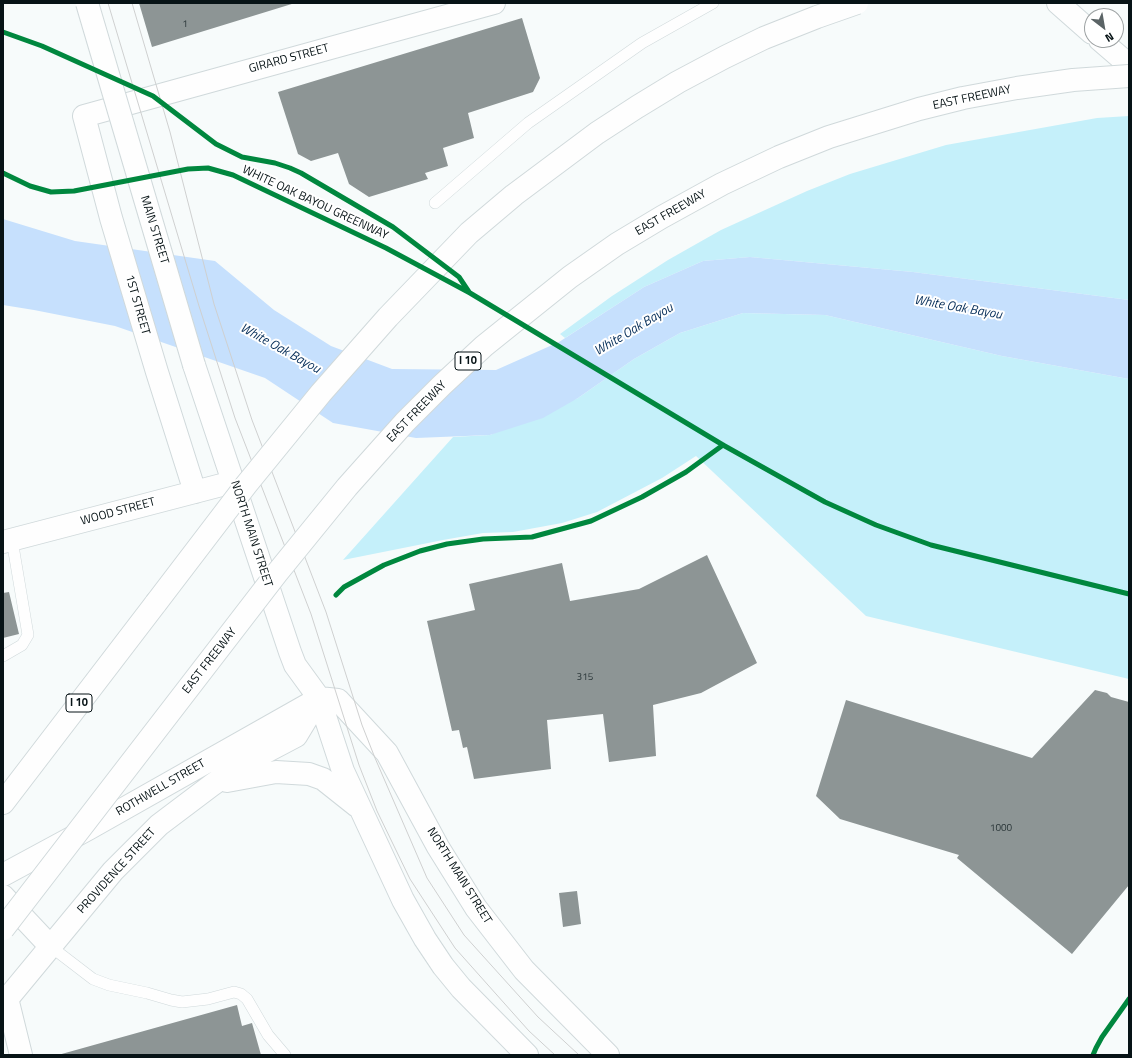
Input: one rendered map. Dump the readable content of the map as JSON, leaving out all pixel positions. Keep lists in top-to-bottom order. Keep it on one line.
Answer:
{"streets":{"main road":["GIRARD STREET","EAST FREEWAY","MAIN STREET","1ST STREET","I 10","WOOD STREET","NORTH MAIN STREET","ROTHWELL STREET","PROVIDENCE STREET"],"cycle path":["WHITE OAK BAYOU GREENWAY"]},"crossings":[["GIRARD STREET","1ST STREET"],["MAIN STREET","NORTH MAIN STREET"],["1ST STREET","WOOD STREET"],["WOOD STREET","NORTH MAIN STREET"],["NORTH MAIN STREET","ROTHWELL STREET"],["NORTH MAIN STREET","PROVIDENCE STREET"],["ROTHWELL STREET","PROVIDENCE STREET"]],"water":["White Oak Bayou"],"house_numbers":["1","315","1000"],"north":"bottom right"}
